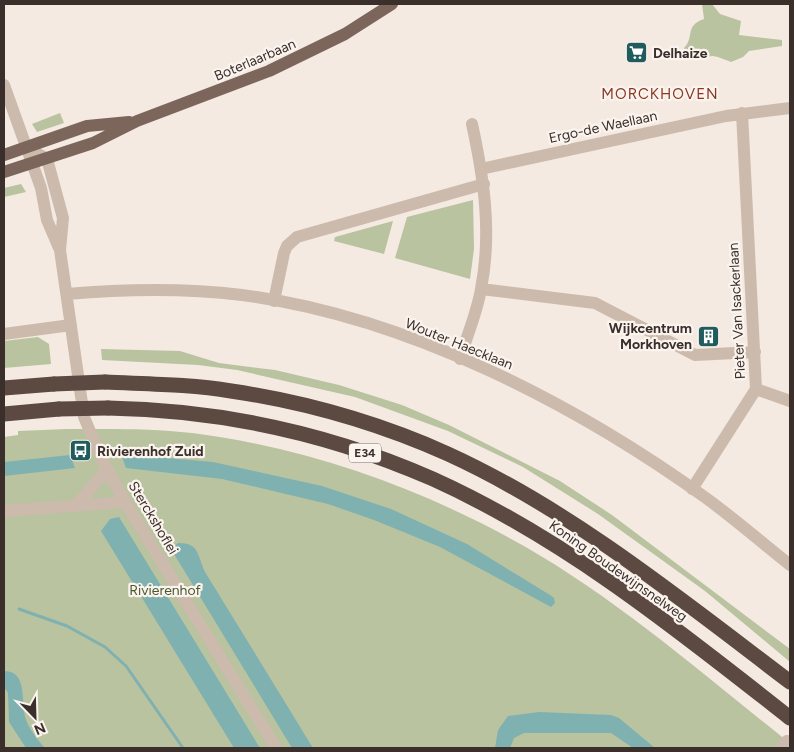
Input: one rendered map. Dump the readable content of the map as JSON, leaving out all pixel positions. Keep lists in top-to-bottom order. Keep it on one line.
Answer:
{"streets":{"highway":["E34","Koning Boudewijnsnelweg"],"main road":["Boterlaarbaan"],"street":["Ergo-de Waellaan","Pieter Van Isackerlaan","Wouter Haecklaan","Sterckshoflei"]},"crossings":[["Boterlaarbaan","Sterckshoflei"],["Ergo-de Waellaan","Pieter Van Isackerlaan"],["Pieter Van Isackerlaan","Wouter Haecklaan"],["Wouter Haecklaan","Sterckshoflei"]],"districts":["MORCKHOVEN"],"parks":["Rivierenhof"],"places":{"supermarket":["Delhaize"],"building":["Wijkcentrum Morkhoven"],"bus stop":["Rivierenhof Zuid"]},"north":"bottom right"}
